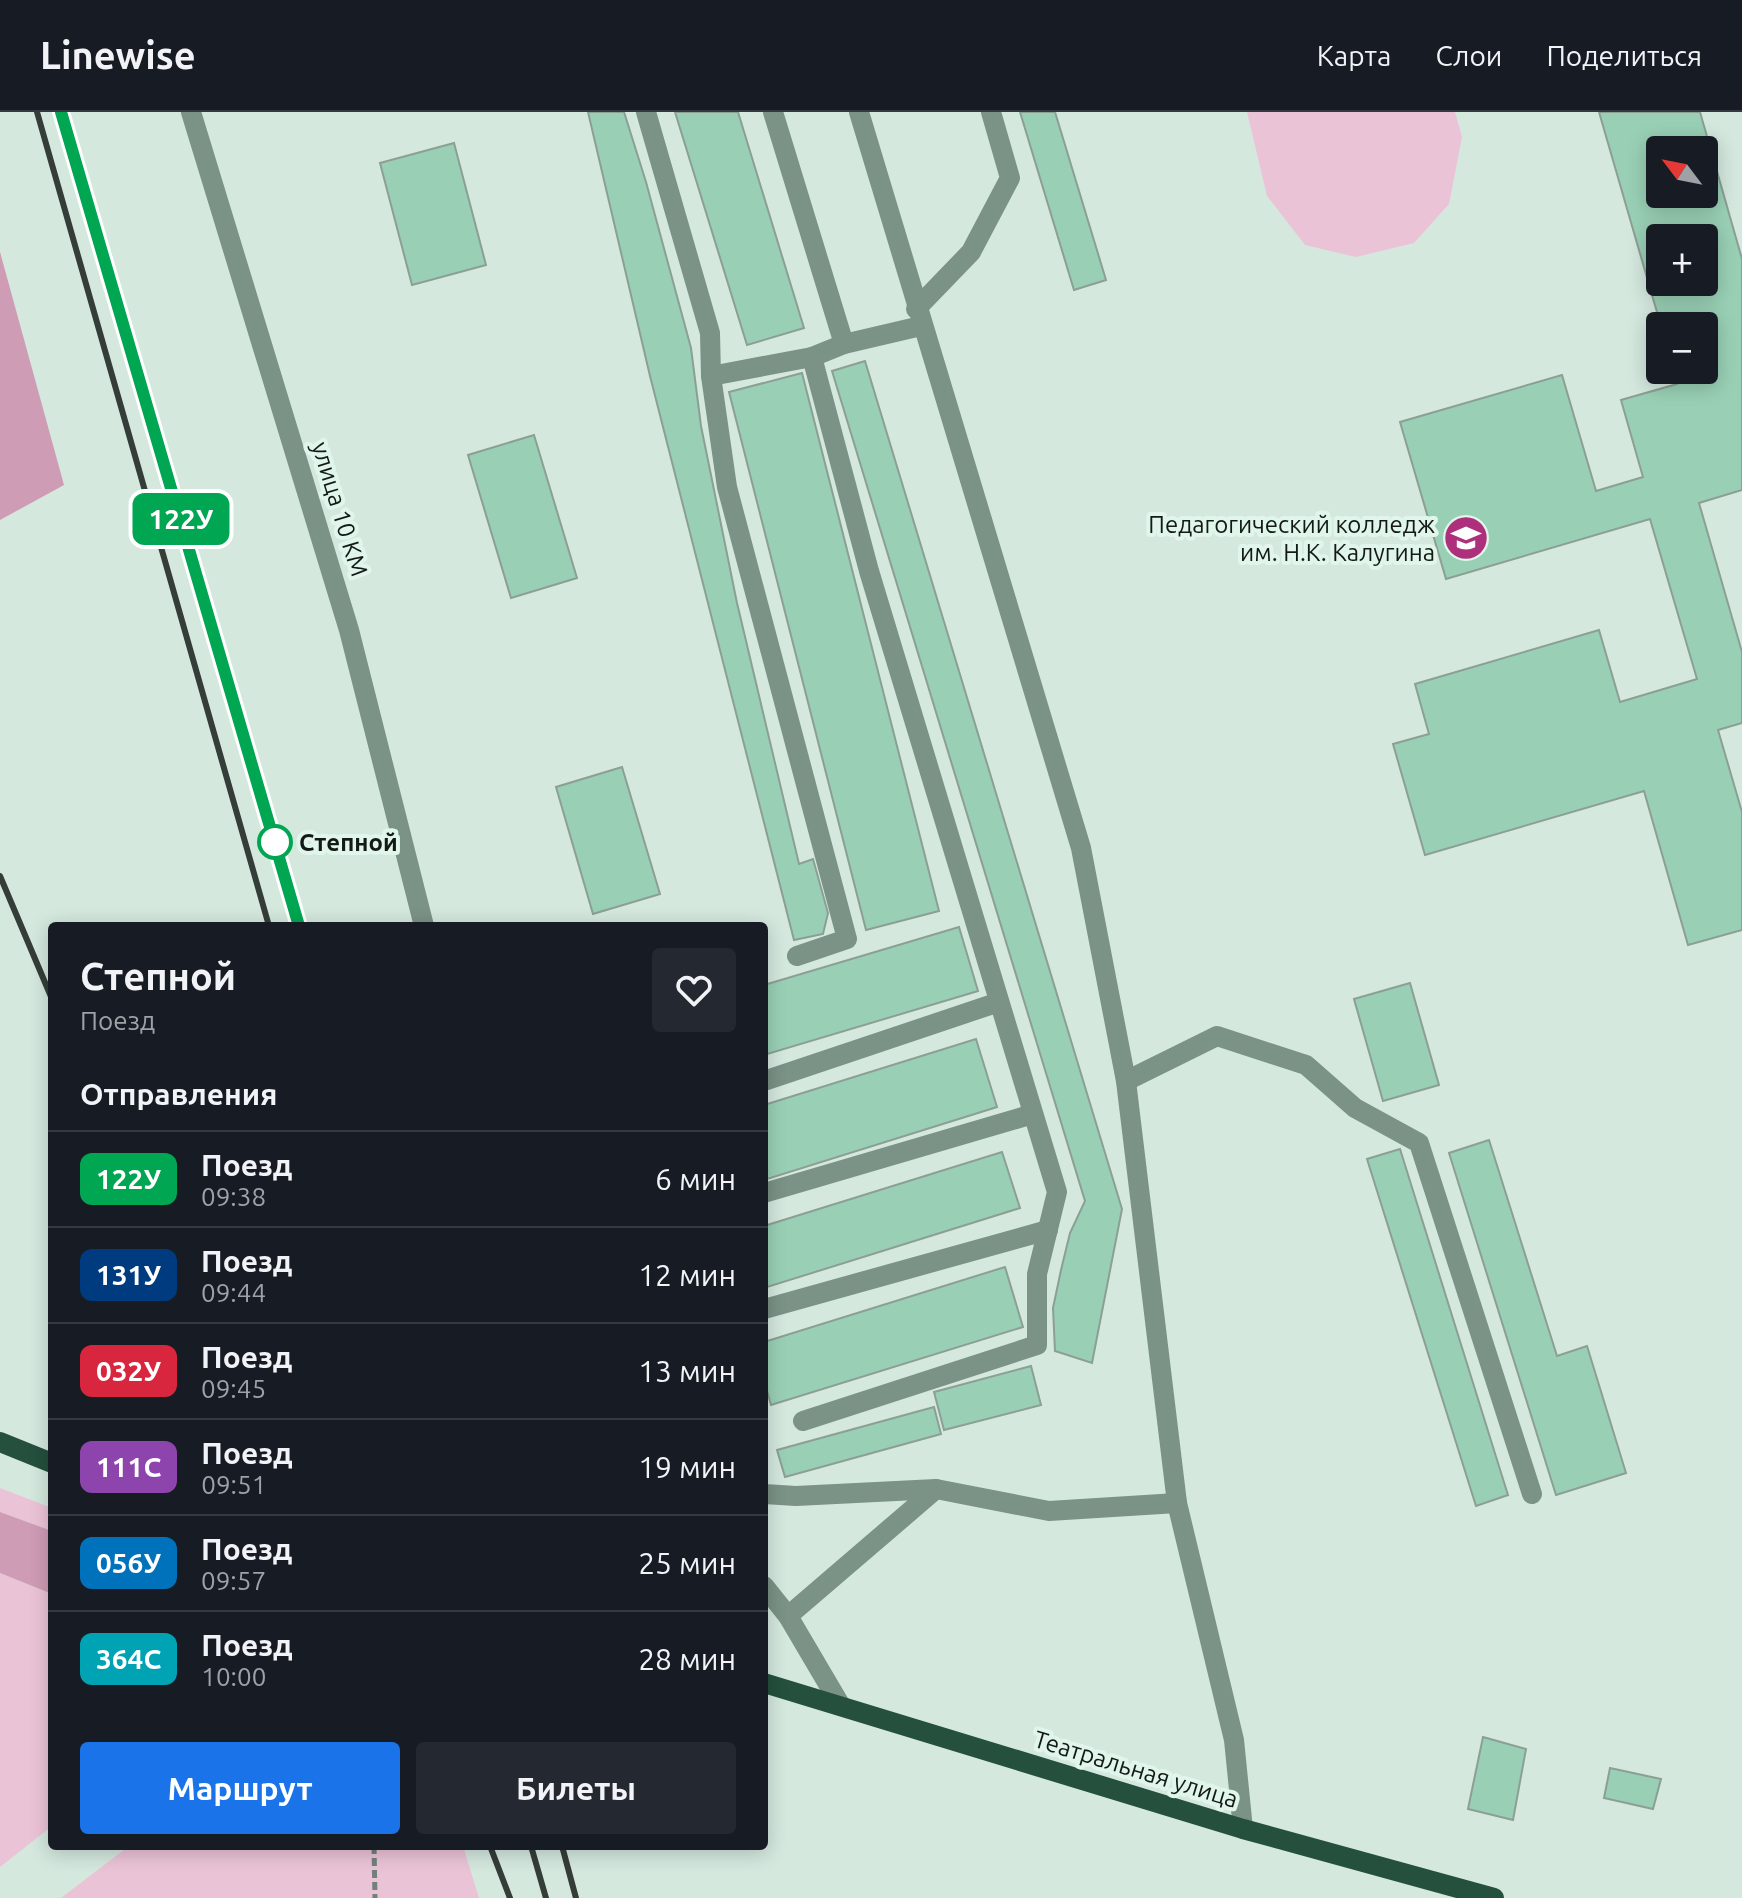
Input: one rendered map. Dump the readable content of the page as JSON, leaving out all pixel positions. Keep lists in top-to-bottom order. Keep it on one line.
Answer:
{"streets":{"main road":["Театральная улица"],"street":["улица 10 КМ"]},"places":{"school or university":["Педагогический колледж им. Н.К. Калугина"],"other":["Степной"]},"north":"top left","page":{"header":"Linewise","nav":["Карта","Слои","Поделиться"],"on_map":"122У","map_buttons":["+","−"],"heading":[["Степной","Поезд"],"Отправления"],"list":[{"mark":"122У","name":"Поезд","note":"09:38","value":"6 мин"},{"mark":"131У","name":"Поезд","note":"09:44","value":"12 мин"},{"mark":"032У","name":"Поезд","note":"09:45","value":"13 мин"},{"mark":"111С","name":"Поезд","note":"09:51","value":"19 мин"},{"mark":"056У","name":"Поезд","note":"09:57","value":"25 мин"},{"mark":"364С","name":"Поезд","note":"10:00","value":"28 мин"}],"buttons":["Маршрут","Билеты"]}}
